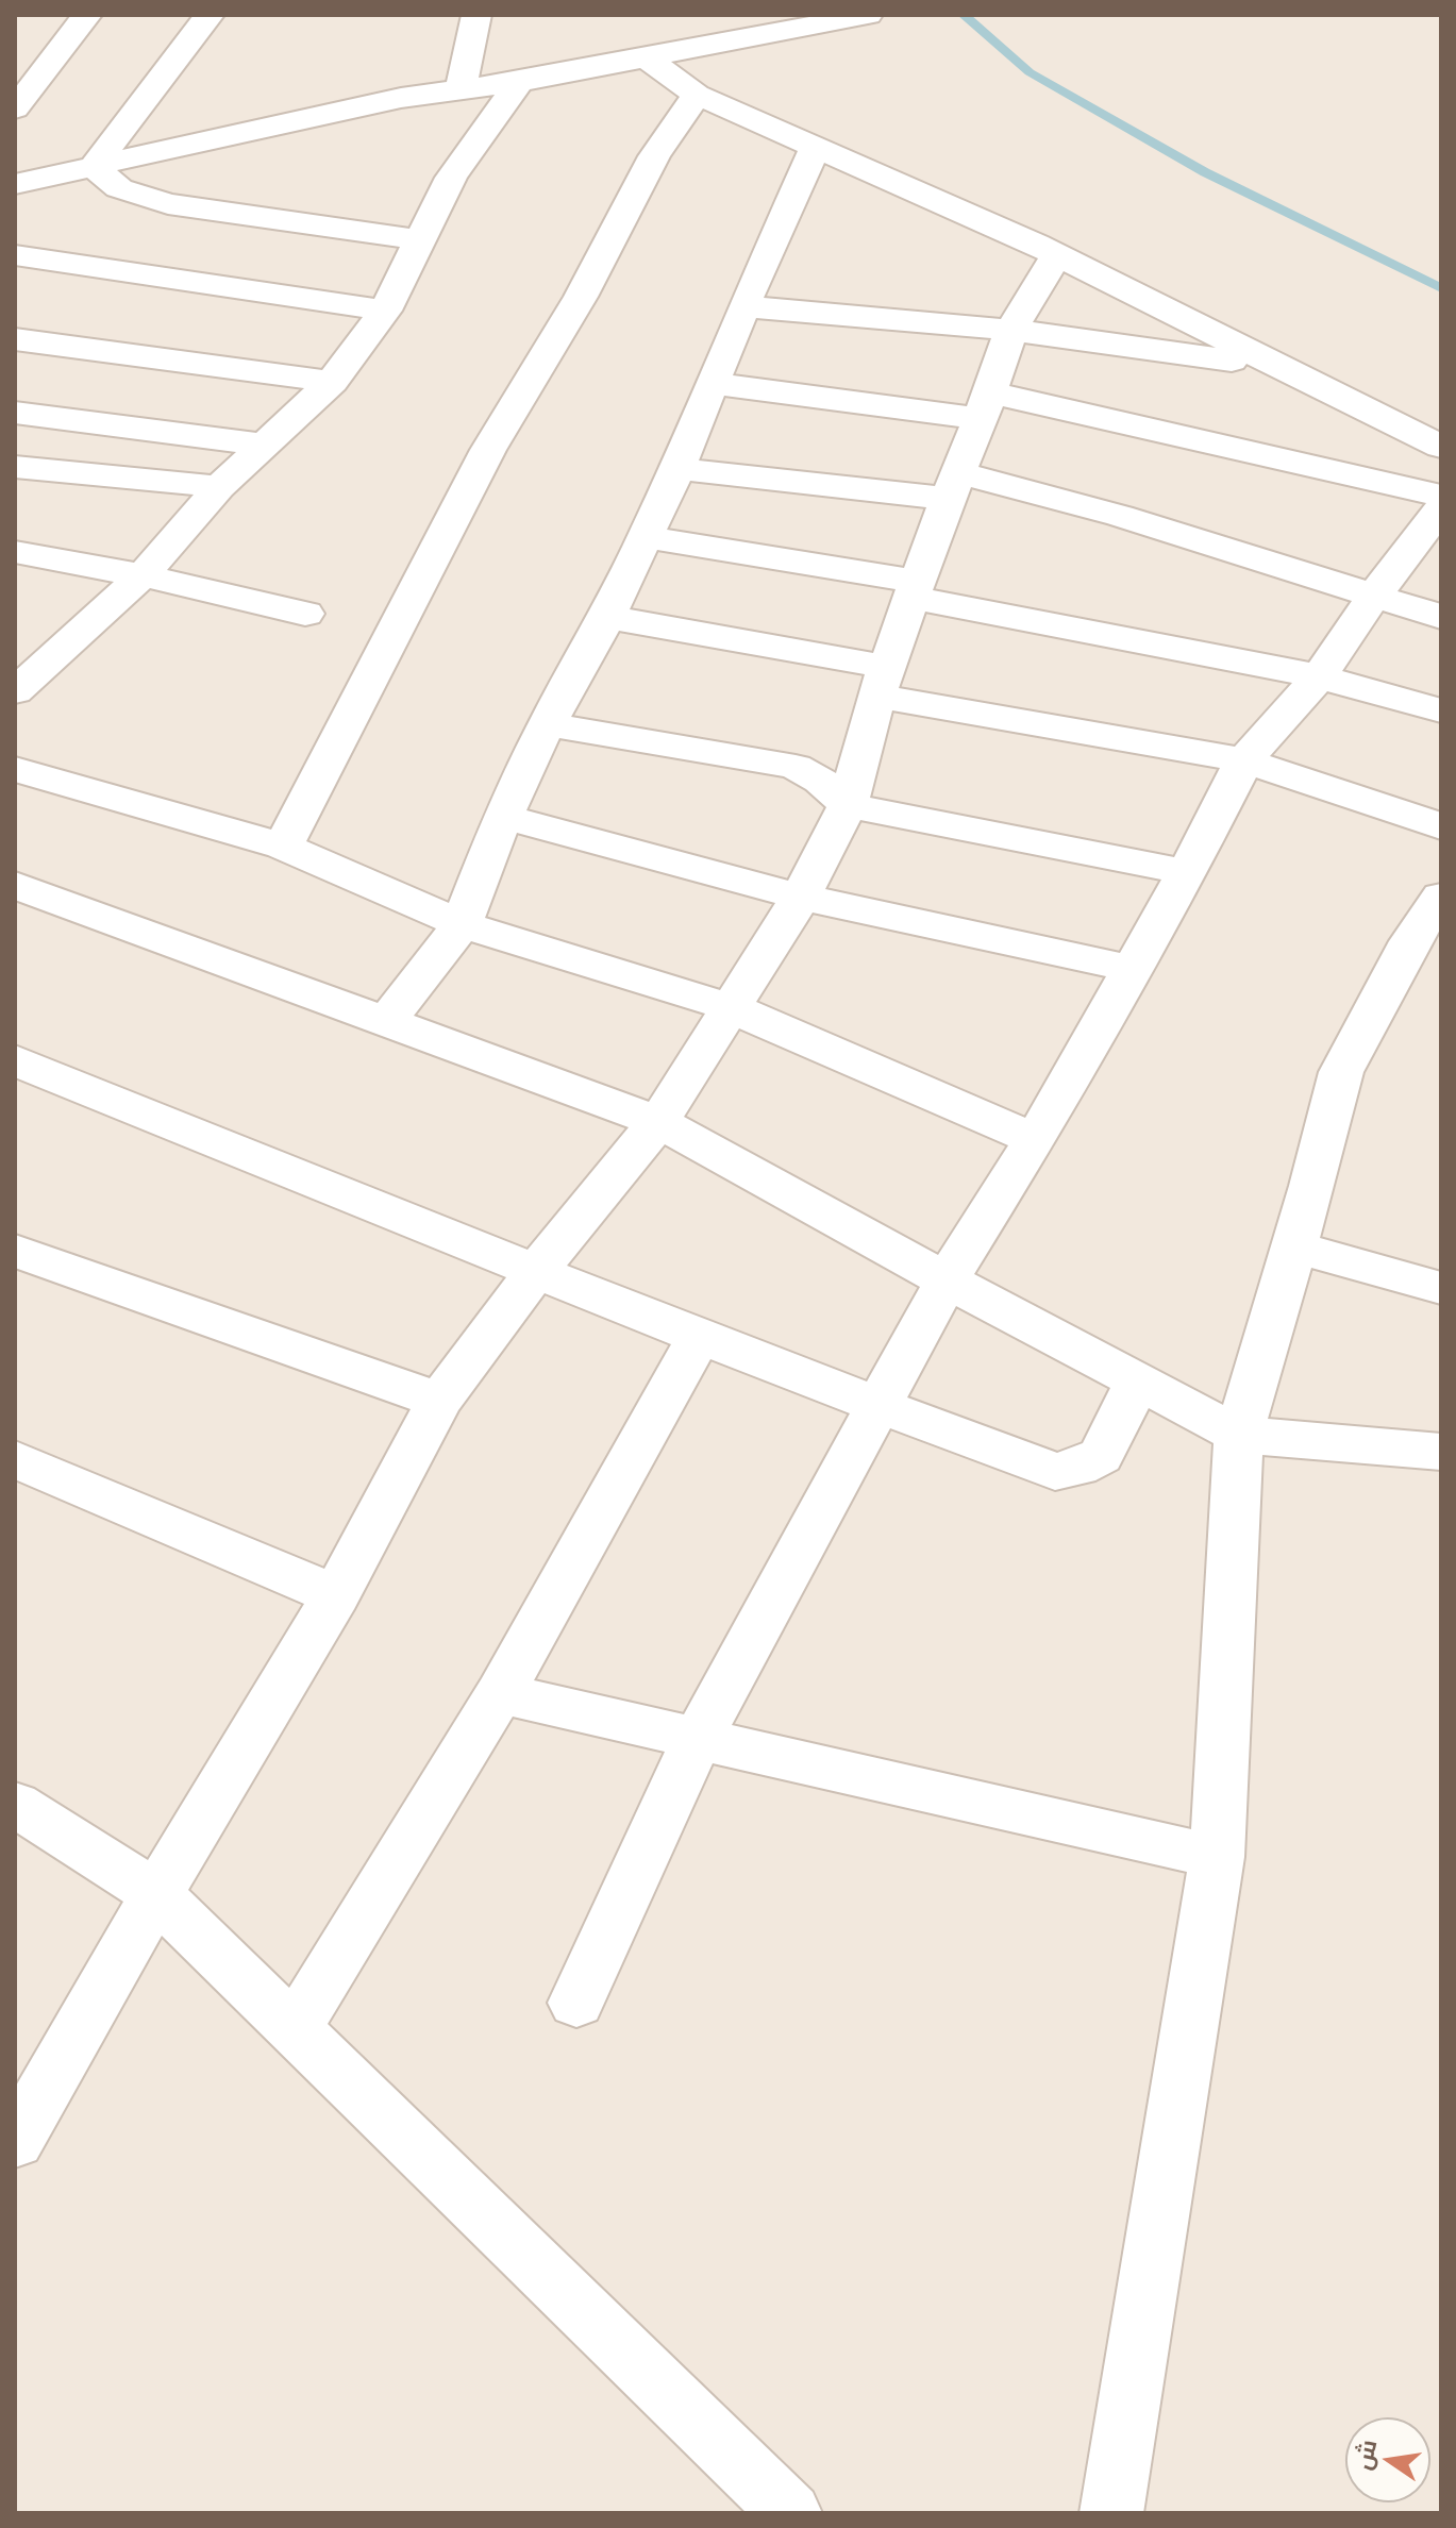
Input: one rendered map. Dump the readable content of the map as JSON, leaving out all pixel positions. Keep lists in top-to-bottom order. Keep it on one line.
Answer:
{"north":"left"}
